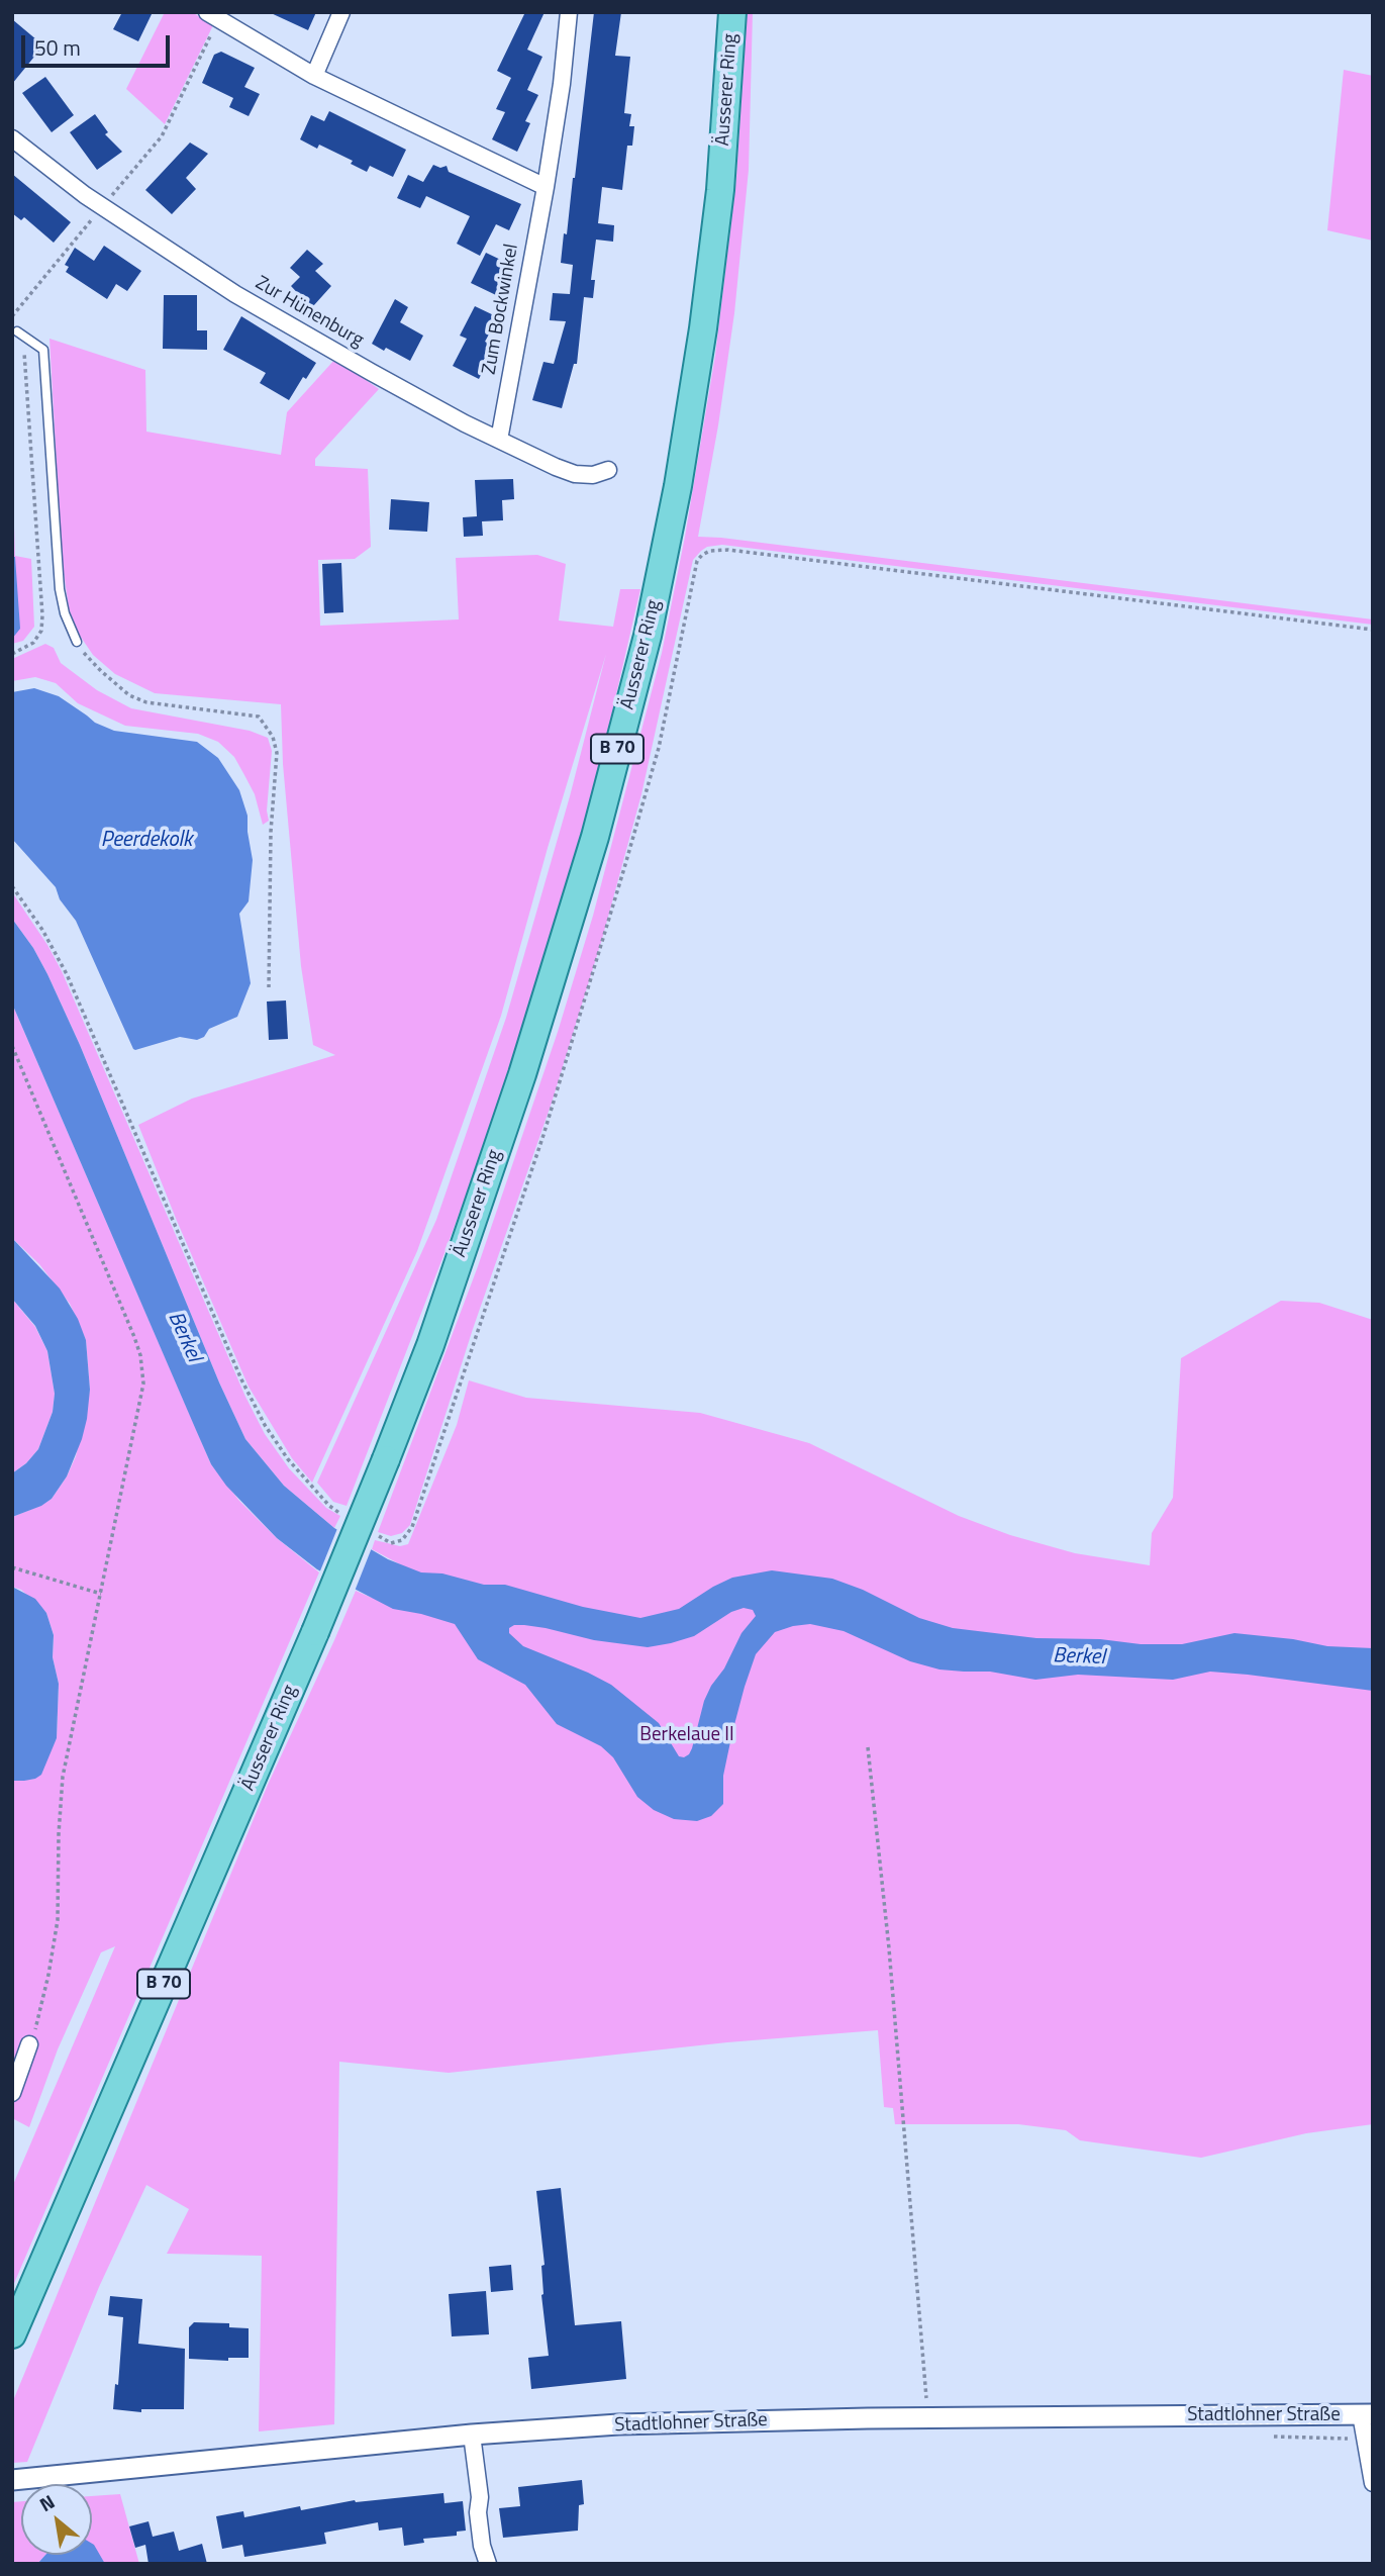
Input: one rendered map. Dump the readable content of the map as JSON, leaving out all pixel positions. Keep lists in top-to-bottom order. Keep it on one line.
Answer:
{"streets":{"main road":["Äusserer Ring","B 70"],"street":["Zum Bockwinkel","Zur Hünenburg","Stadtlohner Straße"]},"crossings":[["Zum Bockwinkel","Zur Hünenburg"]],"water":["Peerdekolk","Berkel"],"parks":["Berkelaue II"],"scale_bar":"50 m","north":"top left"}
